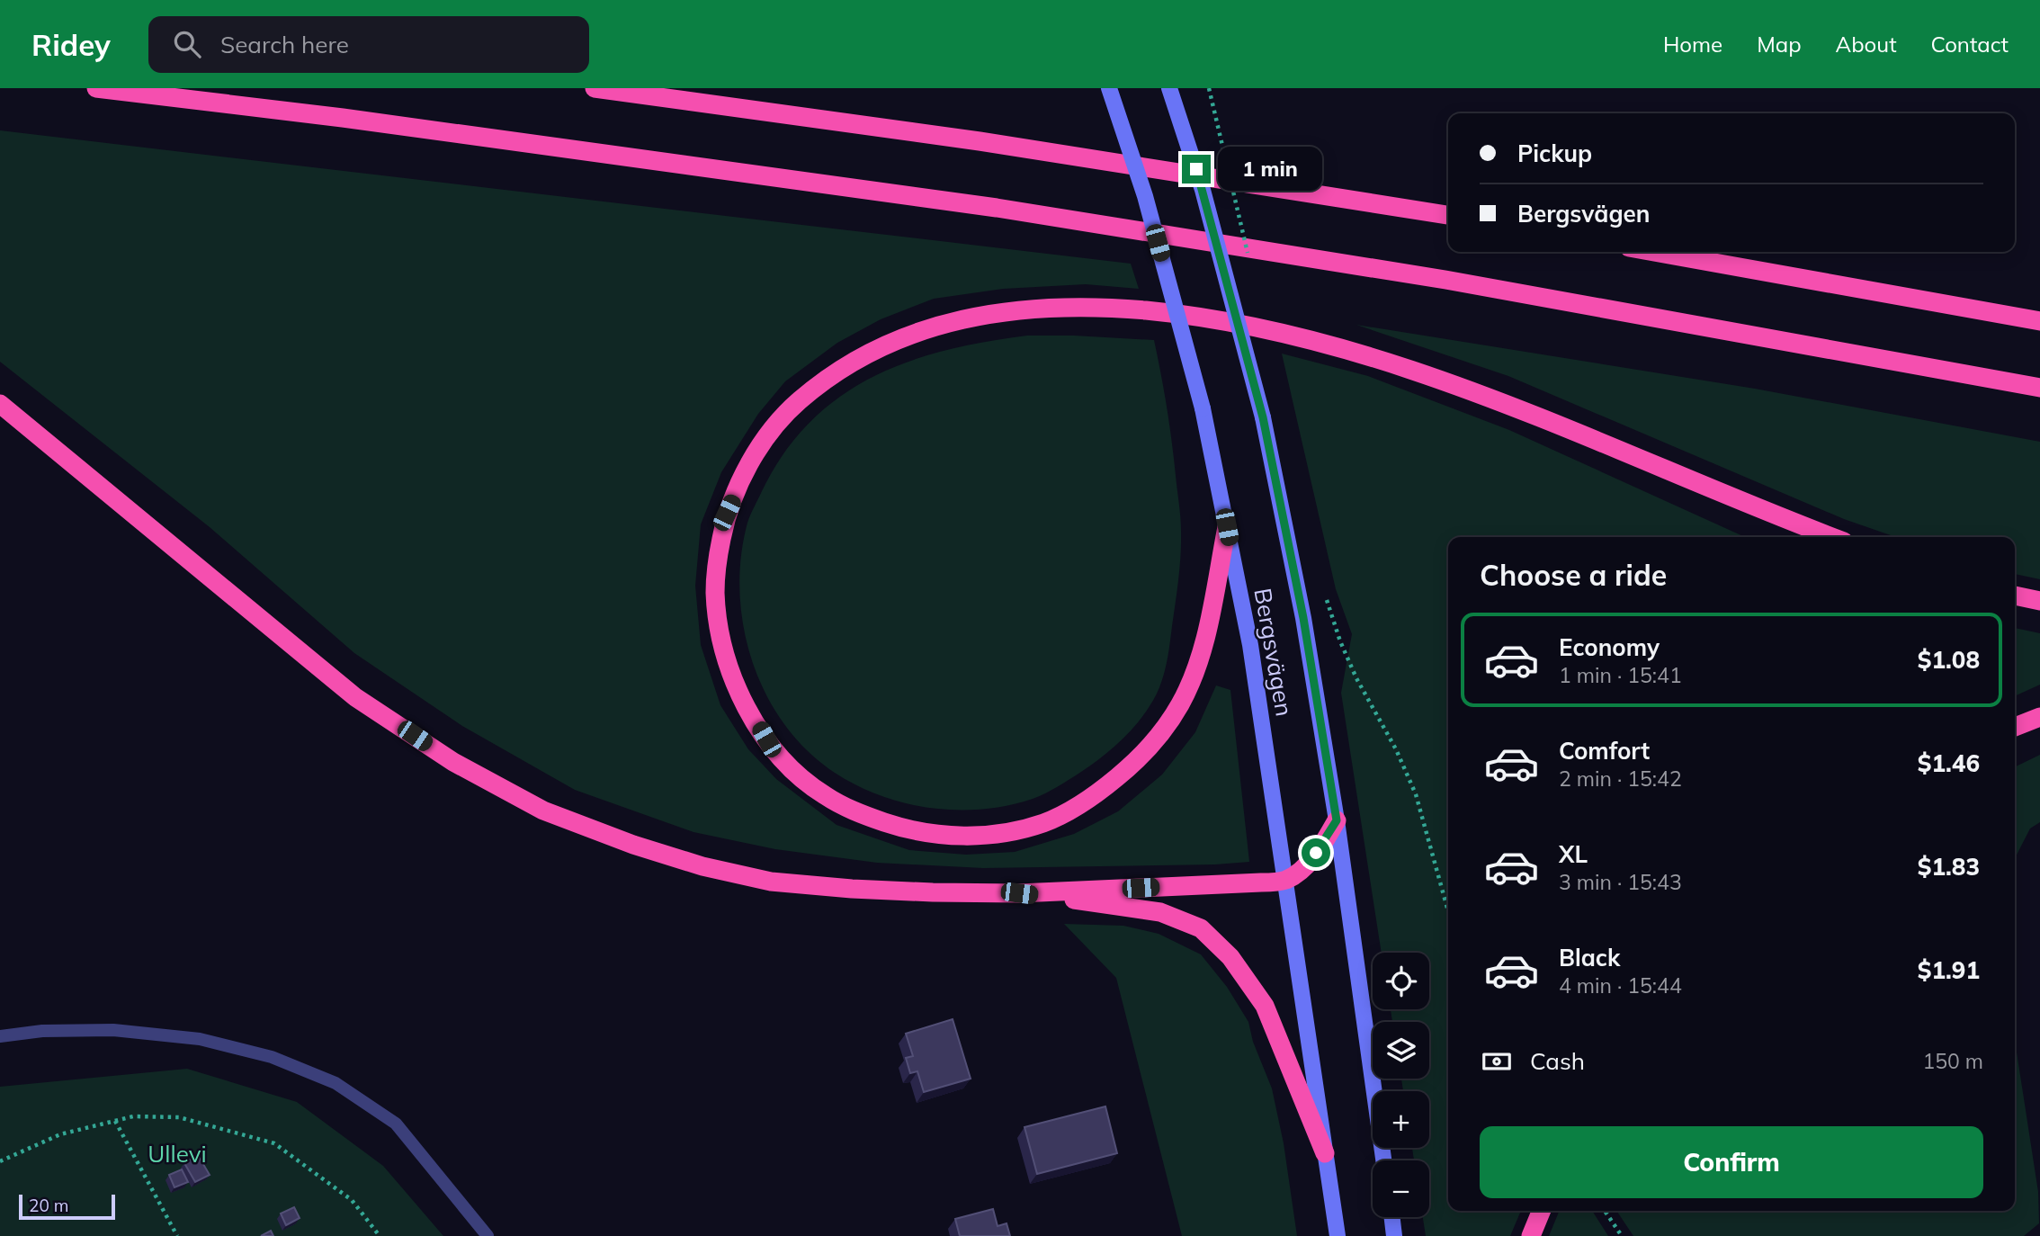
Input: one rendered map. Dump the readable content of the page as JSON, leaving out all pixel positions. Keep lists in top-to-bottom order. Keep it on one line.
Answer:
{"streets":{"main road":["Bergsvägen"]},"parks":["Ullevi"],"scale_bar":"20 m","page":{"header":"Ridey","search":"Search here","nav":["Home","Map","About","Contact"],"banner":["Pickup","Bergsvägen"],"bubble":"1 min","heading":"Choose a ride","list":[{"name":"Economy","note":"1 min · 15:41","value":"$1.08"},{"name":"Comfort","note":"2 min · 15:42","value":"$1.46"},{"name":"XL","note":"3 min · 15:43","value":"$1.83"},{"name":"Black","note":"4 min · 15:44","value":"$1.91"}],"map_buttons":["+","−"],"pay":["Cash","150 m"],"buttons":"Confirm","scale":"20 m"}}
